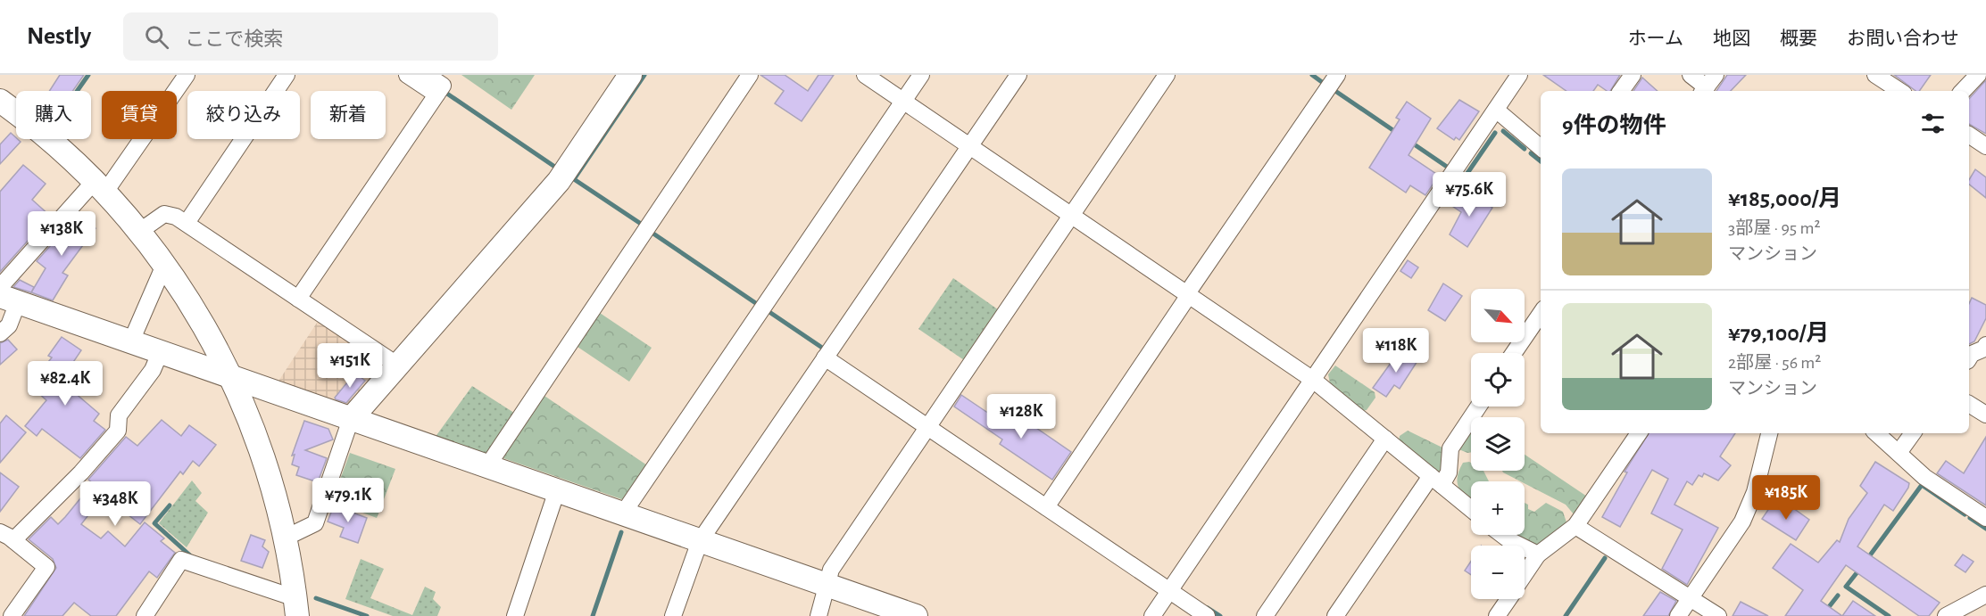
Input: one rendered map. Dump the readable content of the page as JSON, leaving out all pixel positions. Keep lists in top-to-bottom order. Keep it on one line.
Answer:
{"north":"bottom right","page":{"header":"Nestly","search":"ここで検索","nav":["ホーム","地図","概要","お問い合わせ"],"chip":["購入","賃貸","絞り込み","新着"],"heading":"9件の物件","list":[{"name":"¥185,000/月","note":"3部屋 · 95 m² · マンション"},{"name":"¥79,100/月","note":"2部屋 · 56 m² · マンション"}],"price":["¥75.6K","¥138K","¥118K","¥151K","¥82.4K","¥128K","¥185K","¥79.1K","¥348K"],"map_buttons":["+","−"]}}
